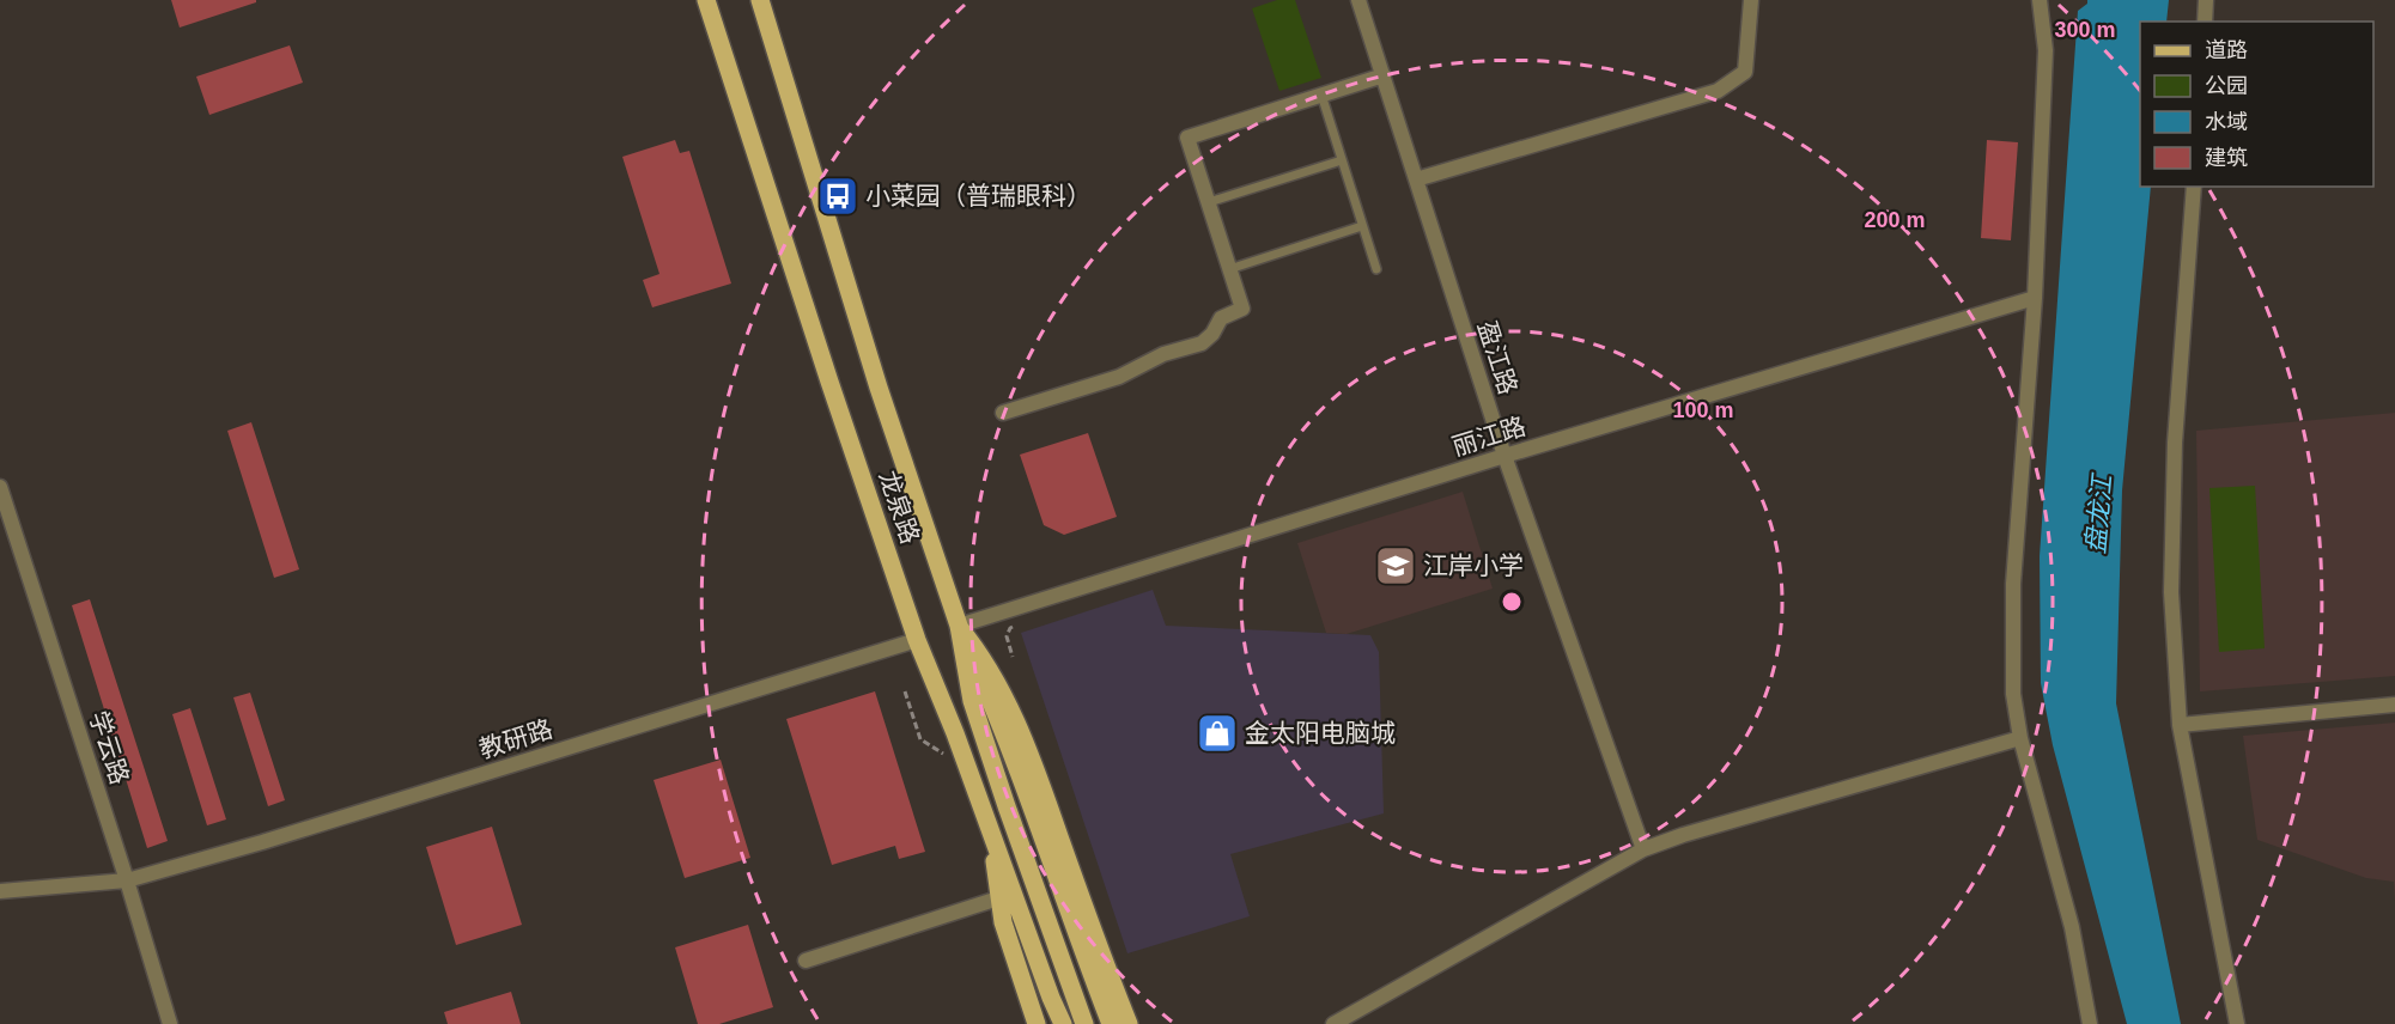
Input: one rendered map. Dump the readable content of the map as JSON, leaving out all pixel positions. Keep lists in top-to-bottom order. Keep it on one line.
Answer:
{"streets":{"main road":["龙泉路"],"street":["盈江路","丽江路","教研路","学云路"]},"crossings":[["盈江路","丽江路"],["丽江路","龙泉路"],["龙泉路","教研路"],["教研路","学云路"]],"water":["盘龙江"],"places":{"bus stop":["小菜园（普瑞眼科）"],"school or university":["江岸小学"],"shop":["金太阳电脑城"]},"legend":["道路","公园","水域","建筑"],"rings":["300 m","200 m","100 m"]}
